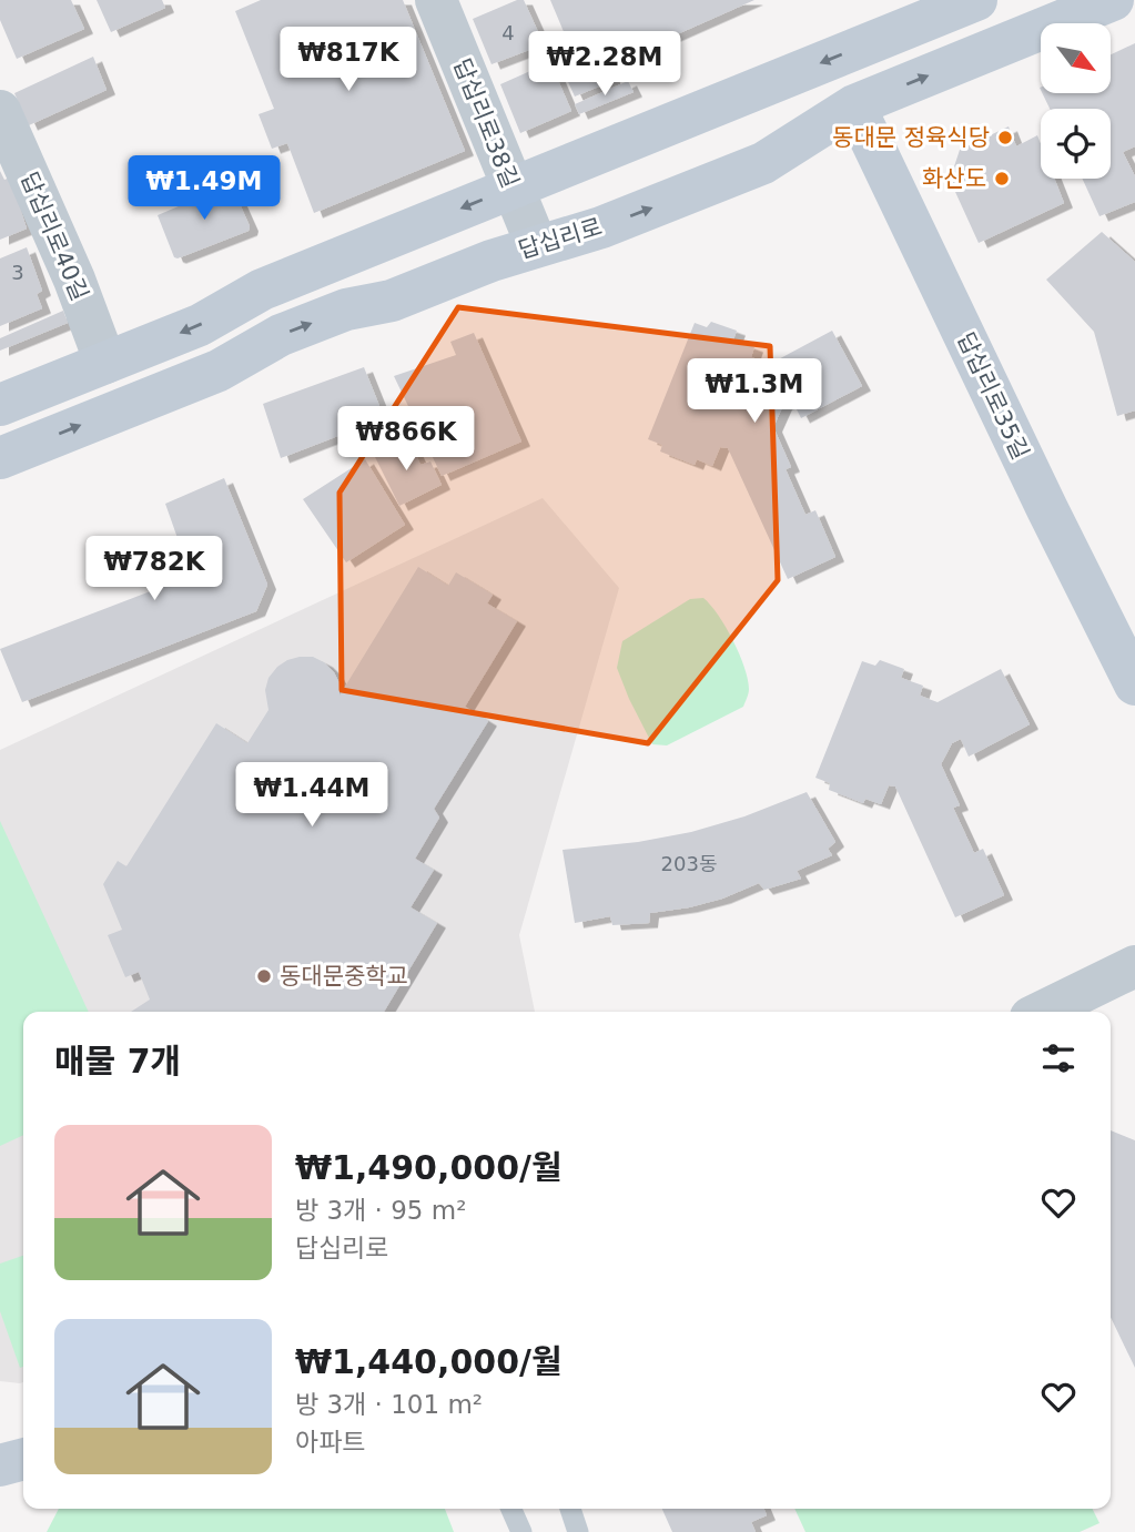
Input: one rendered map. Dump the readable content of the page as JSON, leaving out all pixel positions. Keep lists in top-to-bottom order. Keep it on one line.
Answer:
{"streets":{"main road":["답십리로","답십리로35길"],"street":["답십리로38길","답십리로40길"]},"crossings":[["답십리로38길","답십리로"],["답십리로","답십리로35길"]],"places":["동대문 정육식당","화산도","동대문중학교"],"house_numbers":["4","3","203동"],"north":"bottom right","page":{"price":["₩817K","₩2.28M","₩1.49M","₩1.3M","₩866K","₩782K","₩1.44M"],"heading":"매물 7개","list":[{"name":"₩1,490,000/월","note":"방 3개 · 95 m² · 답십리로"},{"name":"₩1,440,000/월","note":"방 3개 · 101 m² · 아파트"}]}}
